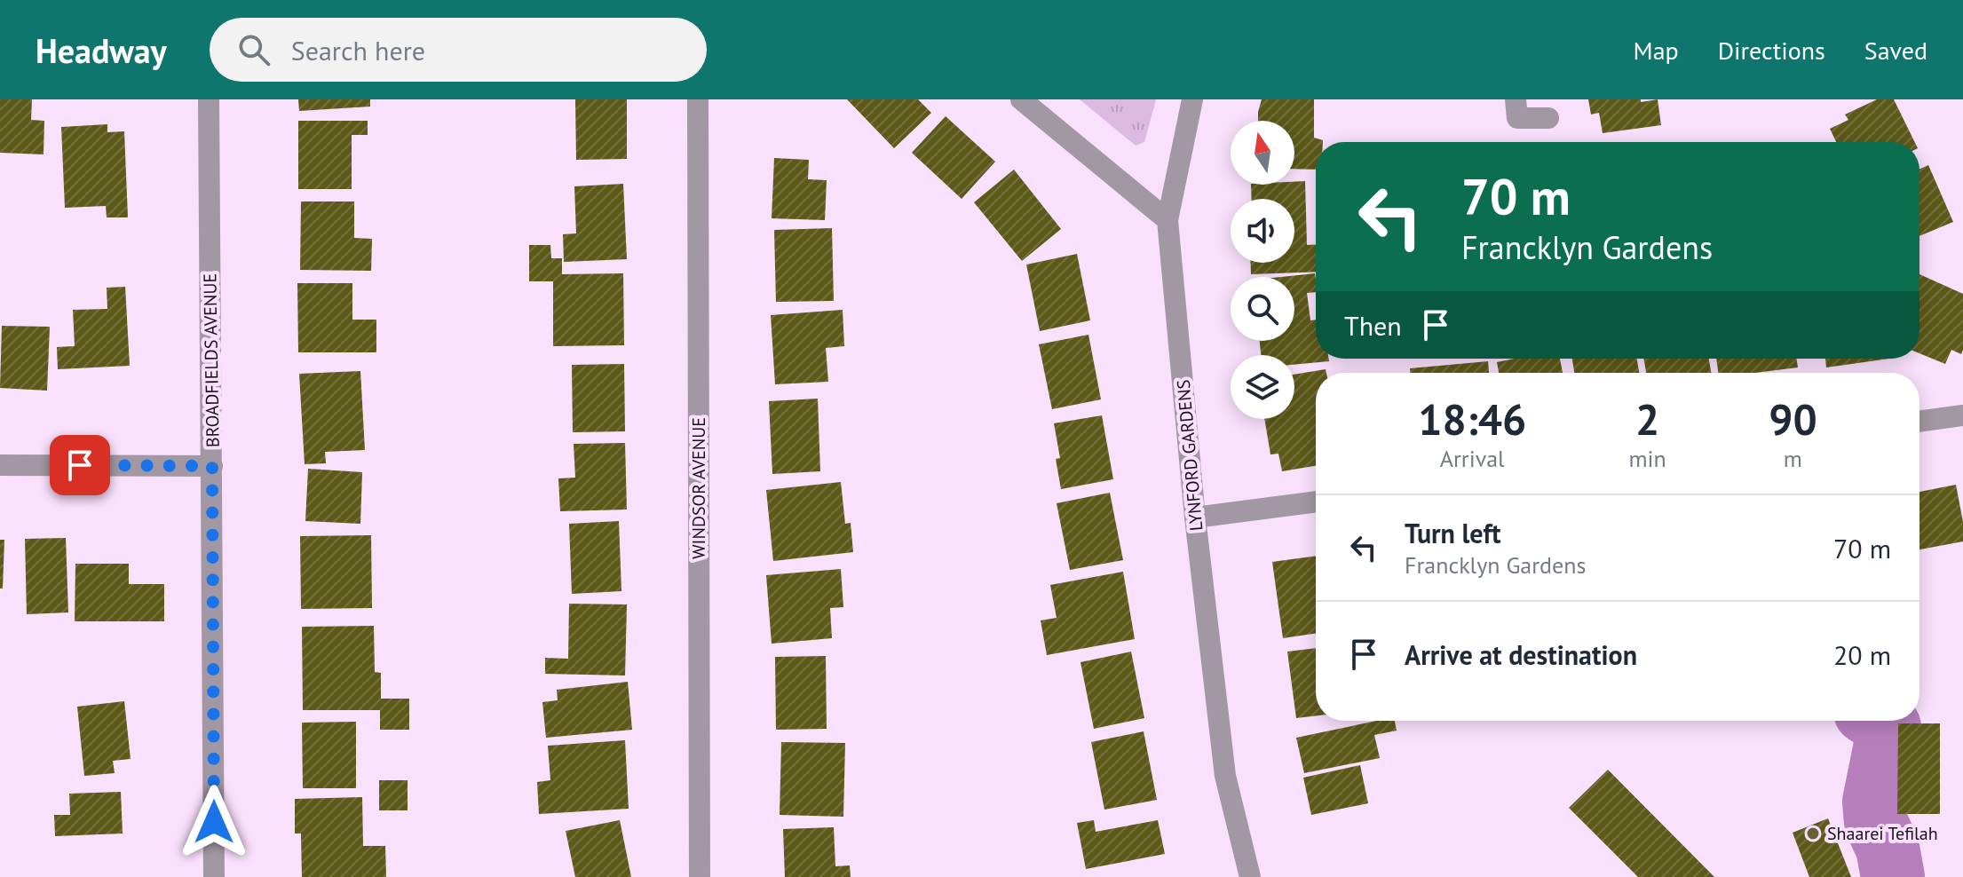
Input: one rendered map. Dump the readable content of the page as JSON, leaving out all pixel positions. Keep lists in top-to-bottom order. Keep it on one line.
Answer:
{"streets":{"street":["BROADFIELDS AVENUE","LYNFORD GARDENS","WINDSOR AVENUE"]},"places":["Shaarei Tefilah"],"north":"top","page":{"header":"Headway","search":"Search here","nav":["Map","Directions","Saved"],"turn":["70 m","Francklyn Gardens"],"then":"Then","eta":["18:46","Arrival","2","min","90","m"],"list":[{"name":"Turn left","note":"Francklyn Gardens","value":"70 m"},{"name":"Arrive at destination","value":"20 m"}]}}
